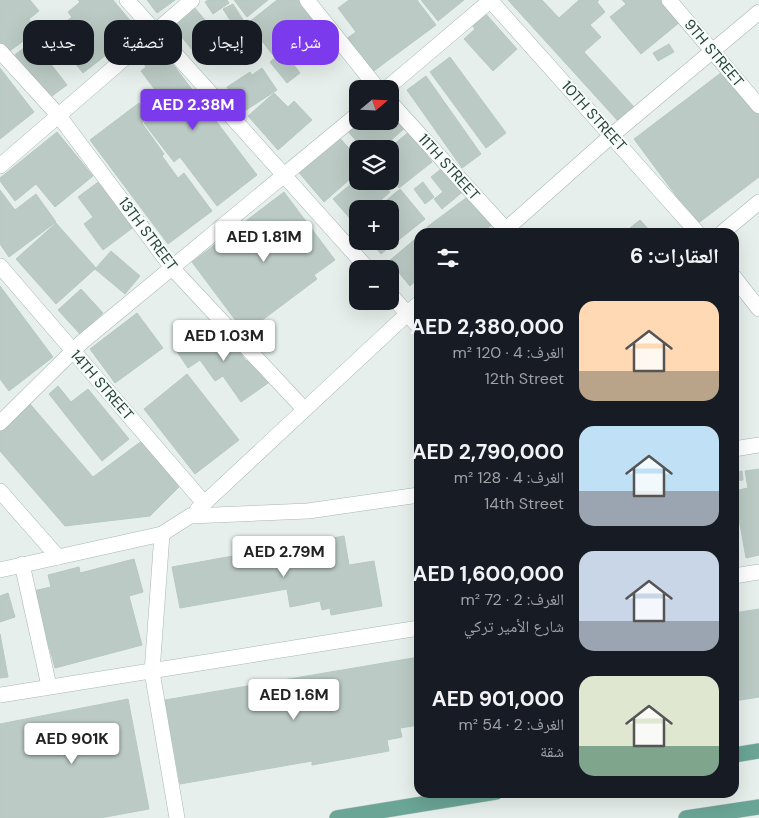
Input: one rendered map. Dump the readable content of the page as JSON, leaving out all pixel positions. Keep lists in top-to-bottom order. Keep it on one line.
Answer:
{"streets":{"street":["9TH STREET","10TH STREET","11TH STREET","13TH STREET","14TH STREET"]},"north":"right","page":{"chip":["شراء","إيجار","تصفية","جديد"],"map_buttons":["+","−"],"price":["AED 2.38M","AED 1.81M","AED 1.03M","AED 2.79M","AED 1.6M","AED 901K"],"heading":"العقارات: 6","list":[{"name":"AED 2,380,000","note":"الغرف: 4 · 120 m² · 12th Street"},{"name":"AED 2,790,000","note":"الغرف: 4 · 128 m² · 14th Street"},{"name":"AED 1,600,000","note":"الغرف: 2 · 72 m² · شارع الأمير تركي"},{"name":"AED 901,000","note":"الغرف: 2 · 54 m² · شقة"}]}}
